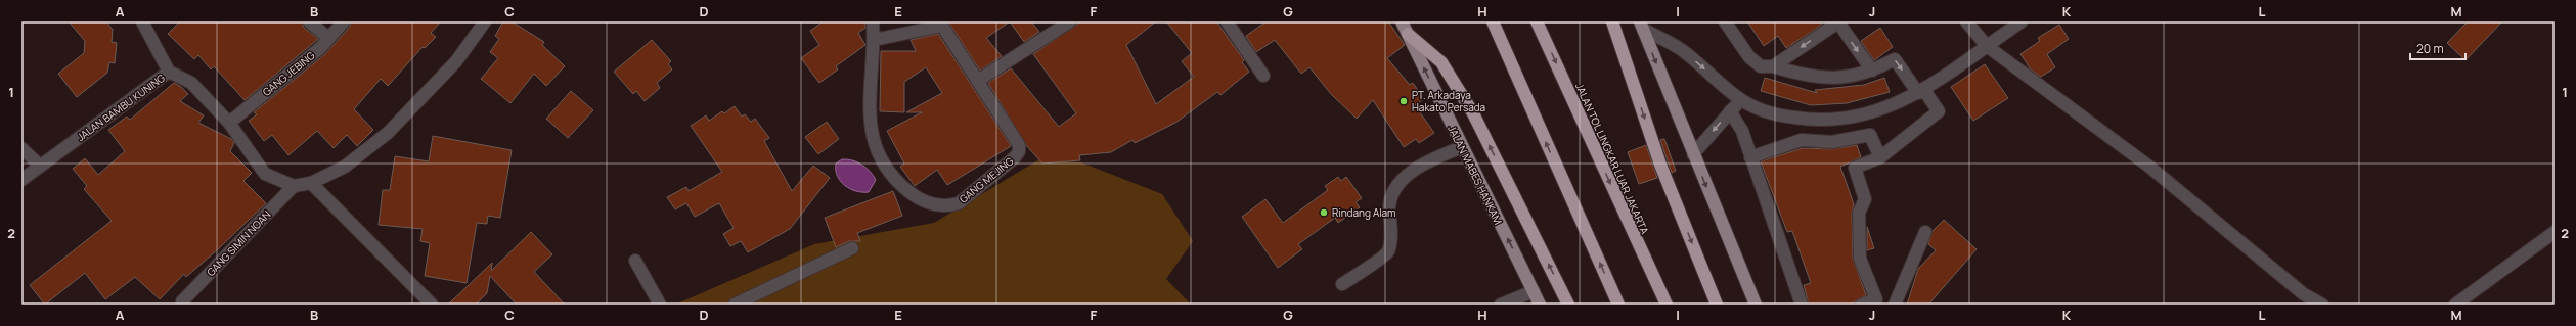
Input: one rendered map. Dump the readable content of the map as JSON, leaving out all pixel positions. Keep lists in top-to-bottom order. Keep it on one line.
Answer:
{"streets":{"highway":["JALAN TOL LINGKAR LUAR JAKARTA"],"main road":["JALAN MABES HANKAM"],"street":["GANG JEBING","JALAN BAMBU KUNING","GANG MEJING","GANG SIMIN NOAN"]},"crossings":[["GANG JEBING","JALAN BAMBU KUNING"],["JALAN BAMBU KUNING","GANG SIMIN NOAN"]],"one_way":["JALAN MABES HANKAM"],"places":["PT. Arkadaya Hakato Persada","Rindang Alam"],"scale_bar":"20 m","grid":{"columns":["A","B","C","D","E","F","G","H","I","J","K","L","M"],"rows":["1","2"]}}
